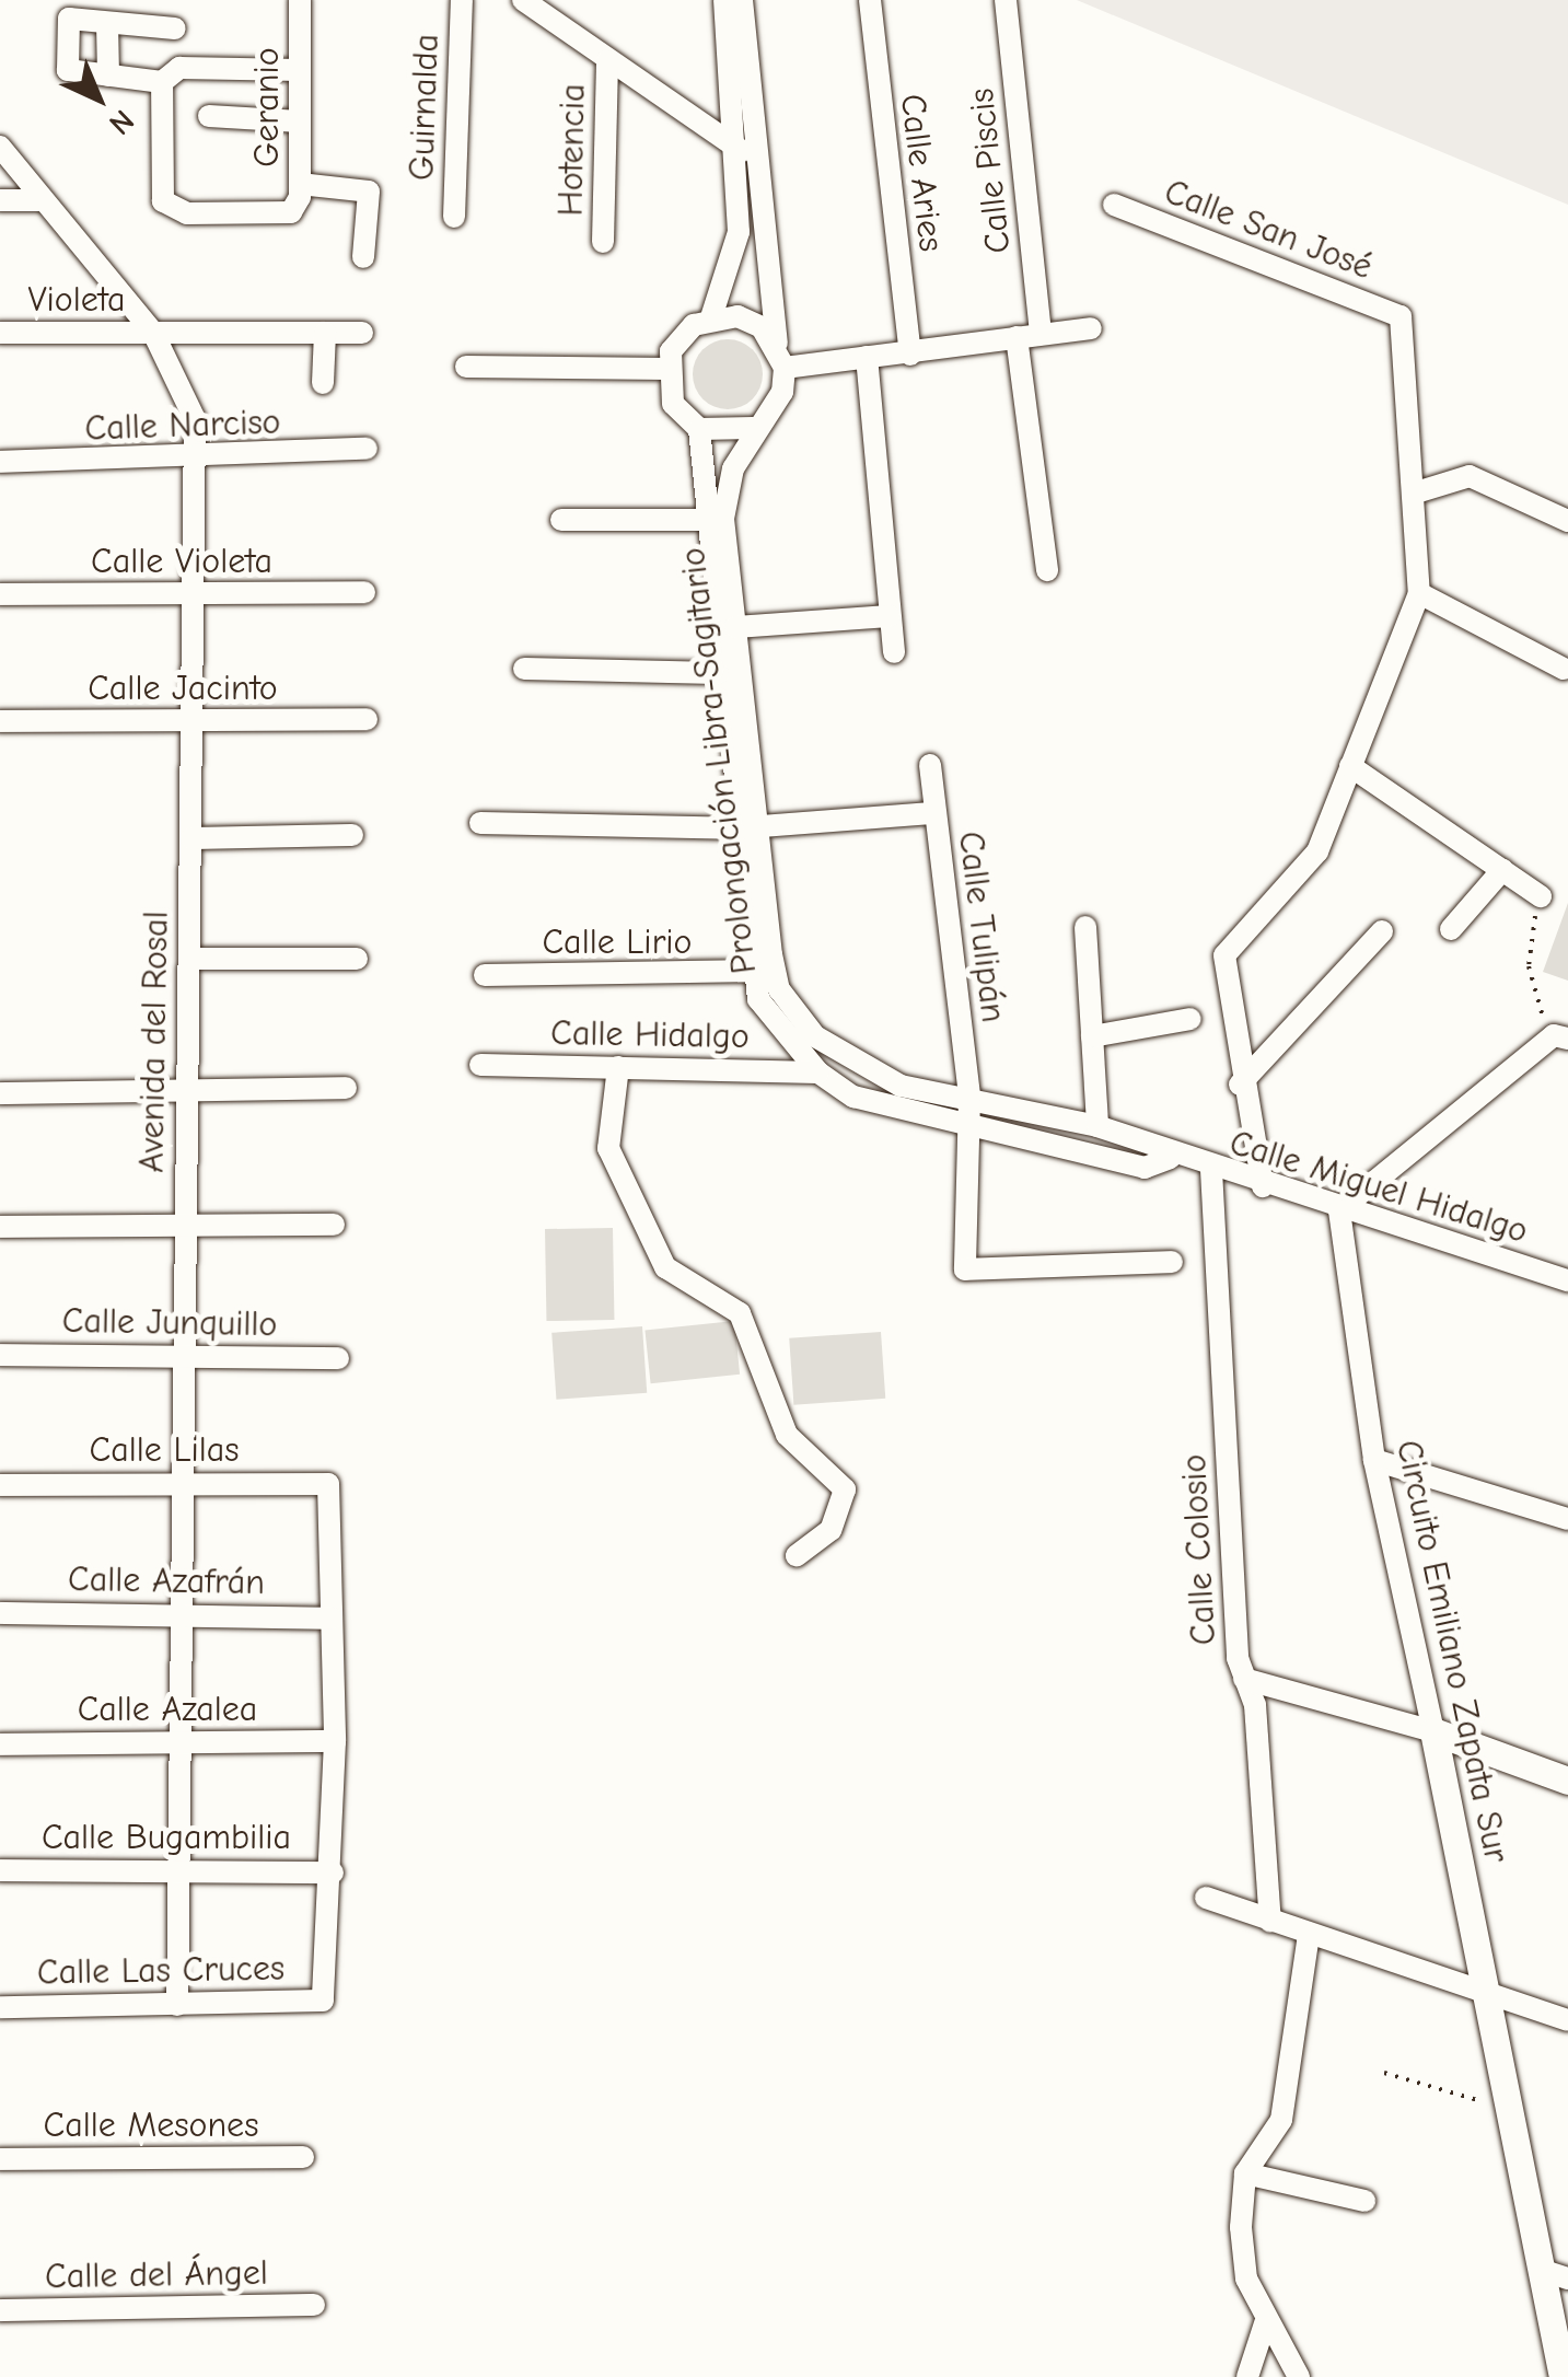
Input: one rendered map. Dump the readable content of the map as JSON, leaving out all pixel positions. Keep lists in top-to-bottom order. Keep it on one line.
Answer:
{"streets":{"main road":["Circuito Emiliano Zapata Sur"],"street":["Geranio","Guirnalda","Hotencia","Calle Piscis","Calle Aries","Calle San José","Violeta","Calle Narciso","Calle Violeta","Calle Jacinto","Prolongación Libra-Sagitario","Calle Tulipán","Calle Lirio","Calle Hidalgo","Avenida del Rosal","Calle Miguel Hidalgo","Calle Junquillo","Calle Lilas","Calle Colosio","Calle Azafrán","Calle Azalea","Calle Bugambilia","Calle Las Cruces","Calle Mesones","Calle del Ángel"]},"crossings":[["Violeta","Avenida del Rosal"],["Calle Narciso","Avenida del Rosal"],["Calle Violeta","Avenida del Rosal"],["Calle Jacinto","Avenida del Rosal"],["Prolongación Libra-Sagitario","Calle Tulipán"],["Prolongación Libra-Sagitario","Calle Lirio"],["Prolongación Libra-Sagitario","Calle Hidalgo"],["Prolongación Libra-Sagitario","Calle Miguel Hidalgo"],["Avenida del Rosal","Calle Junquillo"],["Avenida del Rosal","Calle Lilas"],["Avenida del Rosal","Calle Azafrán"],["Avenida del Rosal","Calle Azalea"],["Avenida del Rosal","Calle Bugambilia"],["Avenida del Rosal","Calle Las Cruces"],["Calle Miguel Hidalgo","Calle Colosio"],["Calle Miguel Hidalgo","Circuito Emiliano Zapata Sur"],["Calle Lilas","Calle Azafrán"],["Calle Bugambilia","Calle Las Cruces"]],"north":"bottom right"}
